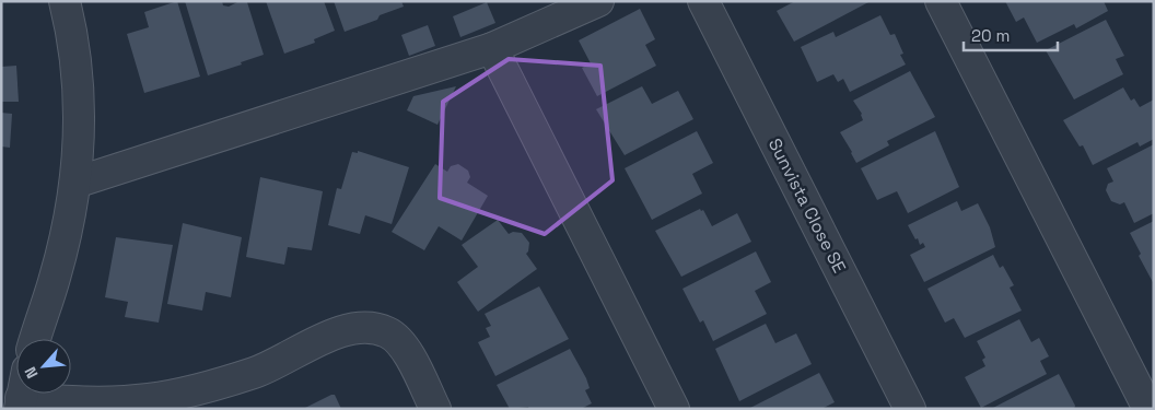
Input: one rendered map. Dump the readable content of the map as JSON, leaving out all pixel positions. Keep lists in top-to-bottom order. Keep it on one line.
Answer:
{"streets":{"street":["Sunvista Close SE"]},"scale_bar":"20 m","north":"bottom left"}
